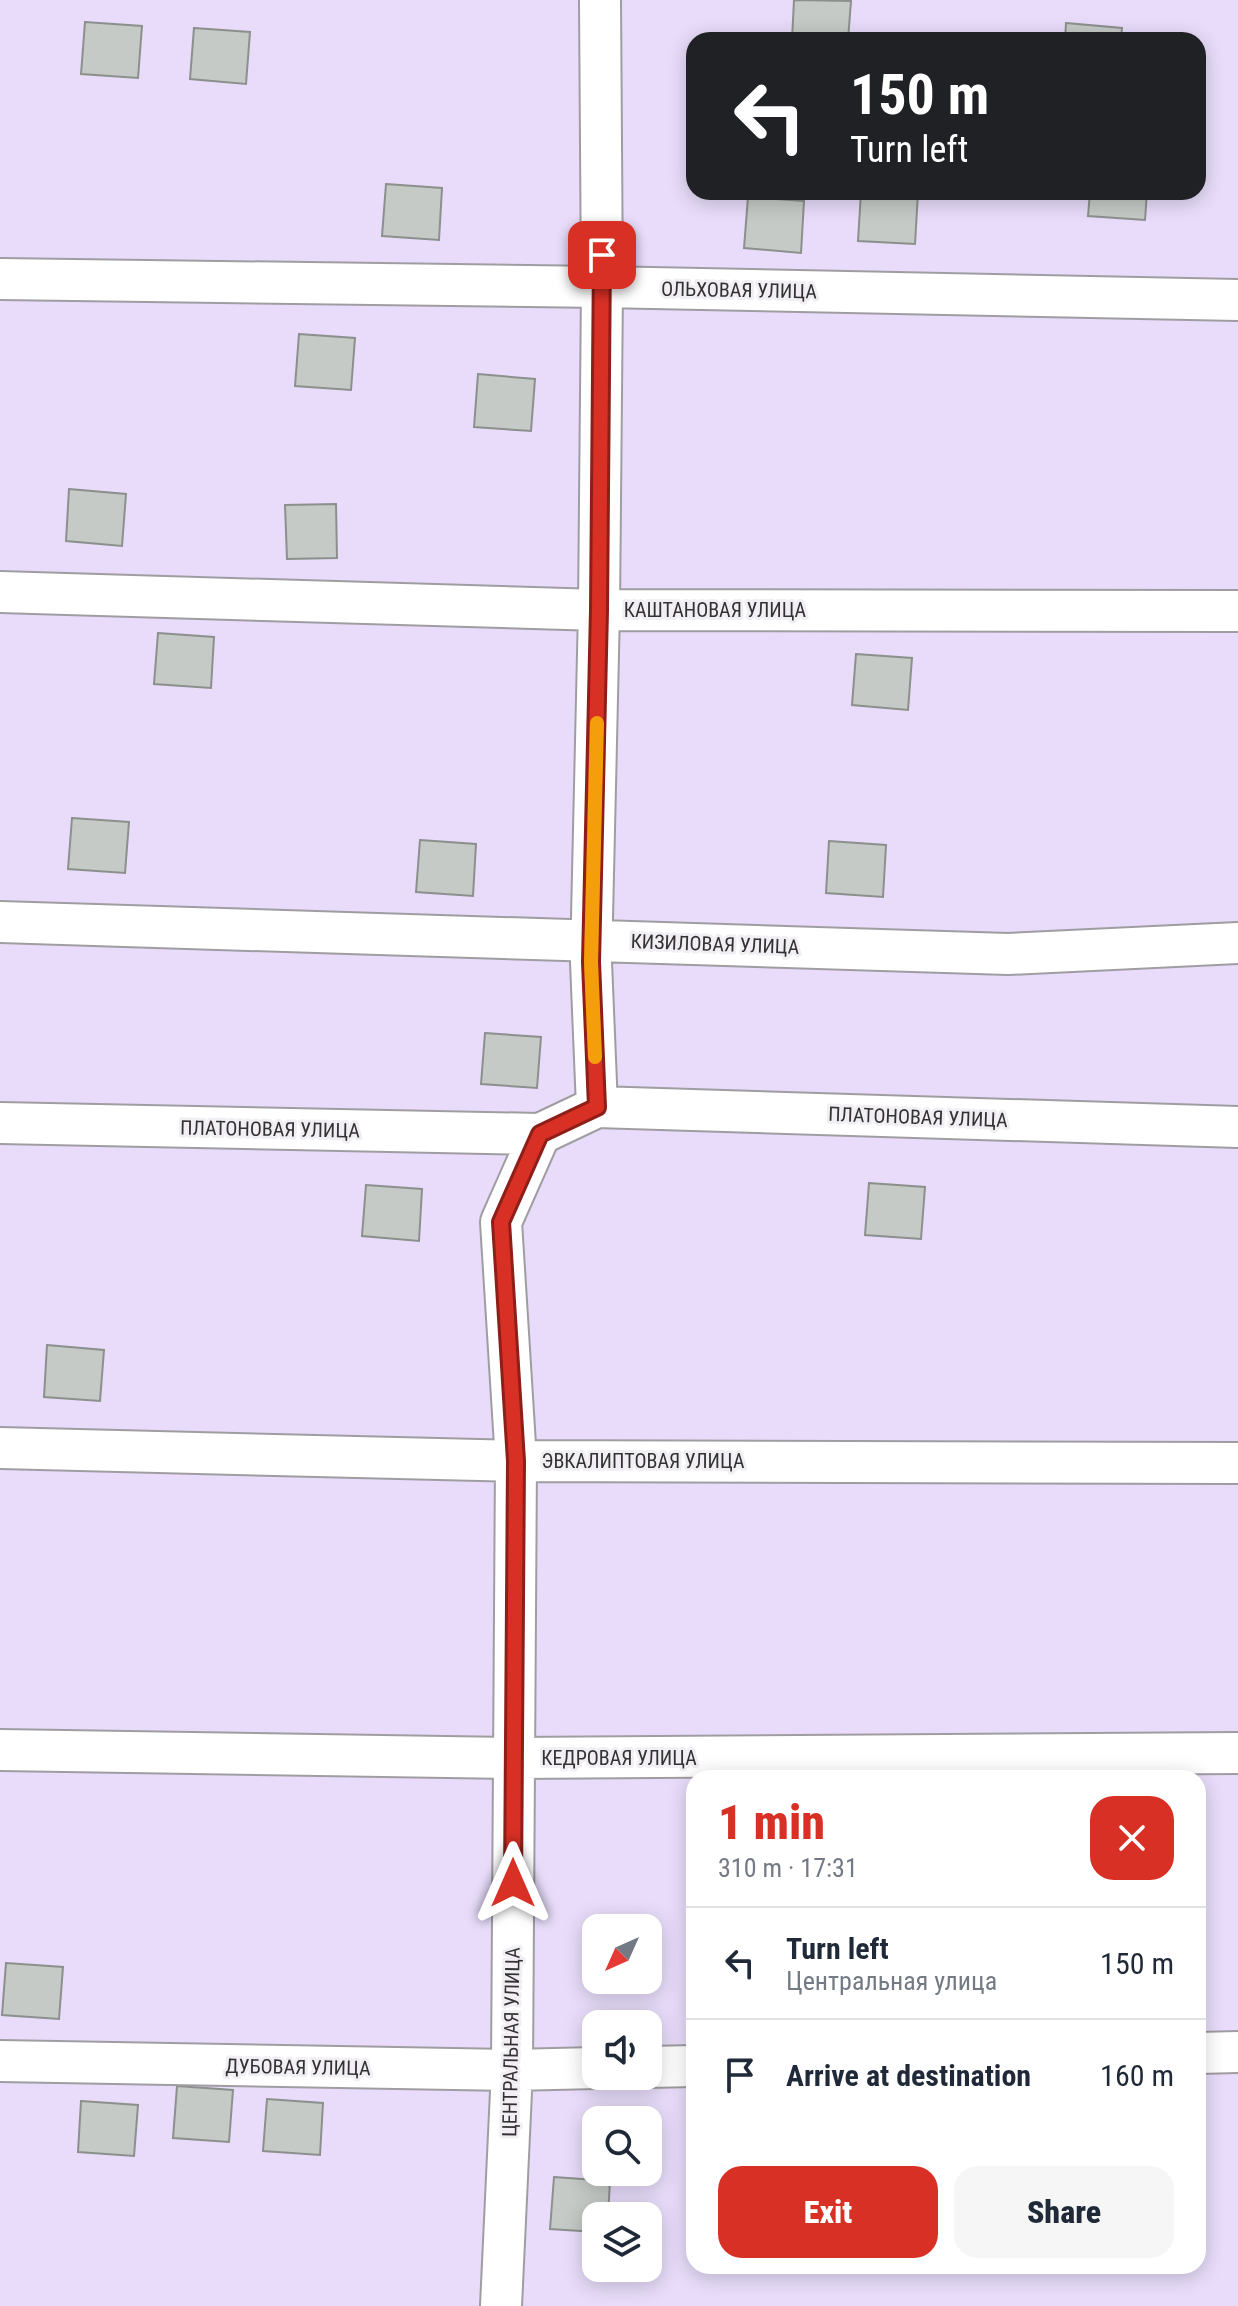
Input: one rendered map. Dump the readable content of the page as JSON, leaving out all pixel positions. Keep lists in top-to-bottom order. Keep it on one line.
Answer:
{"streets":{"street":["ОЛЬХОВАЯ УЛИЦА","КАШТАНОВАЯ УЛИЦА","КИЗИЛОВАЯ УЛИЦА","ПЛАТОНОВАЯ УЛИЦА","ЭВКАЛИПТОВАЯ УЛИЦА","КЕДРОВАЯ УЛИЦА","ЦЕНТРАЛЬНАЯ УЛИЦА","ДУБОВАЯ УЛИЦА"]},"crossings":[["ПЛАТОНОВАЯ УЛИЦА","ЦЕНТРАЛЬНАЯ УЛИЦА"],["ЭВКАЛИПТОВАЯ УЛИЦА","ЦЕНТРАЛЬНАЯ УЛИЦА"],["КЕДРОВАЯ УЛИЦА","ЦЕНТРАЛЬНАЯ УЛИЦА"],["ЦЕНТРАЛЬНАЯ УЛИЦА","ДУБОВАЯ УЛИЦА"]],"north":"bottom left","page":{"turn":["150 m","Turn left"],"heading":["1 min","310 m · 17:31"],"list":[{"name":"Turn left","note":"Центральная улица","value":"150 m"},{"name":"Arrive at destination","value":"160 m"}],"buttons":["Exit","Share"]}}
